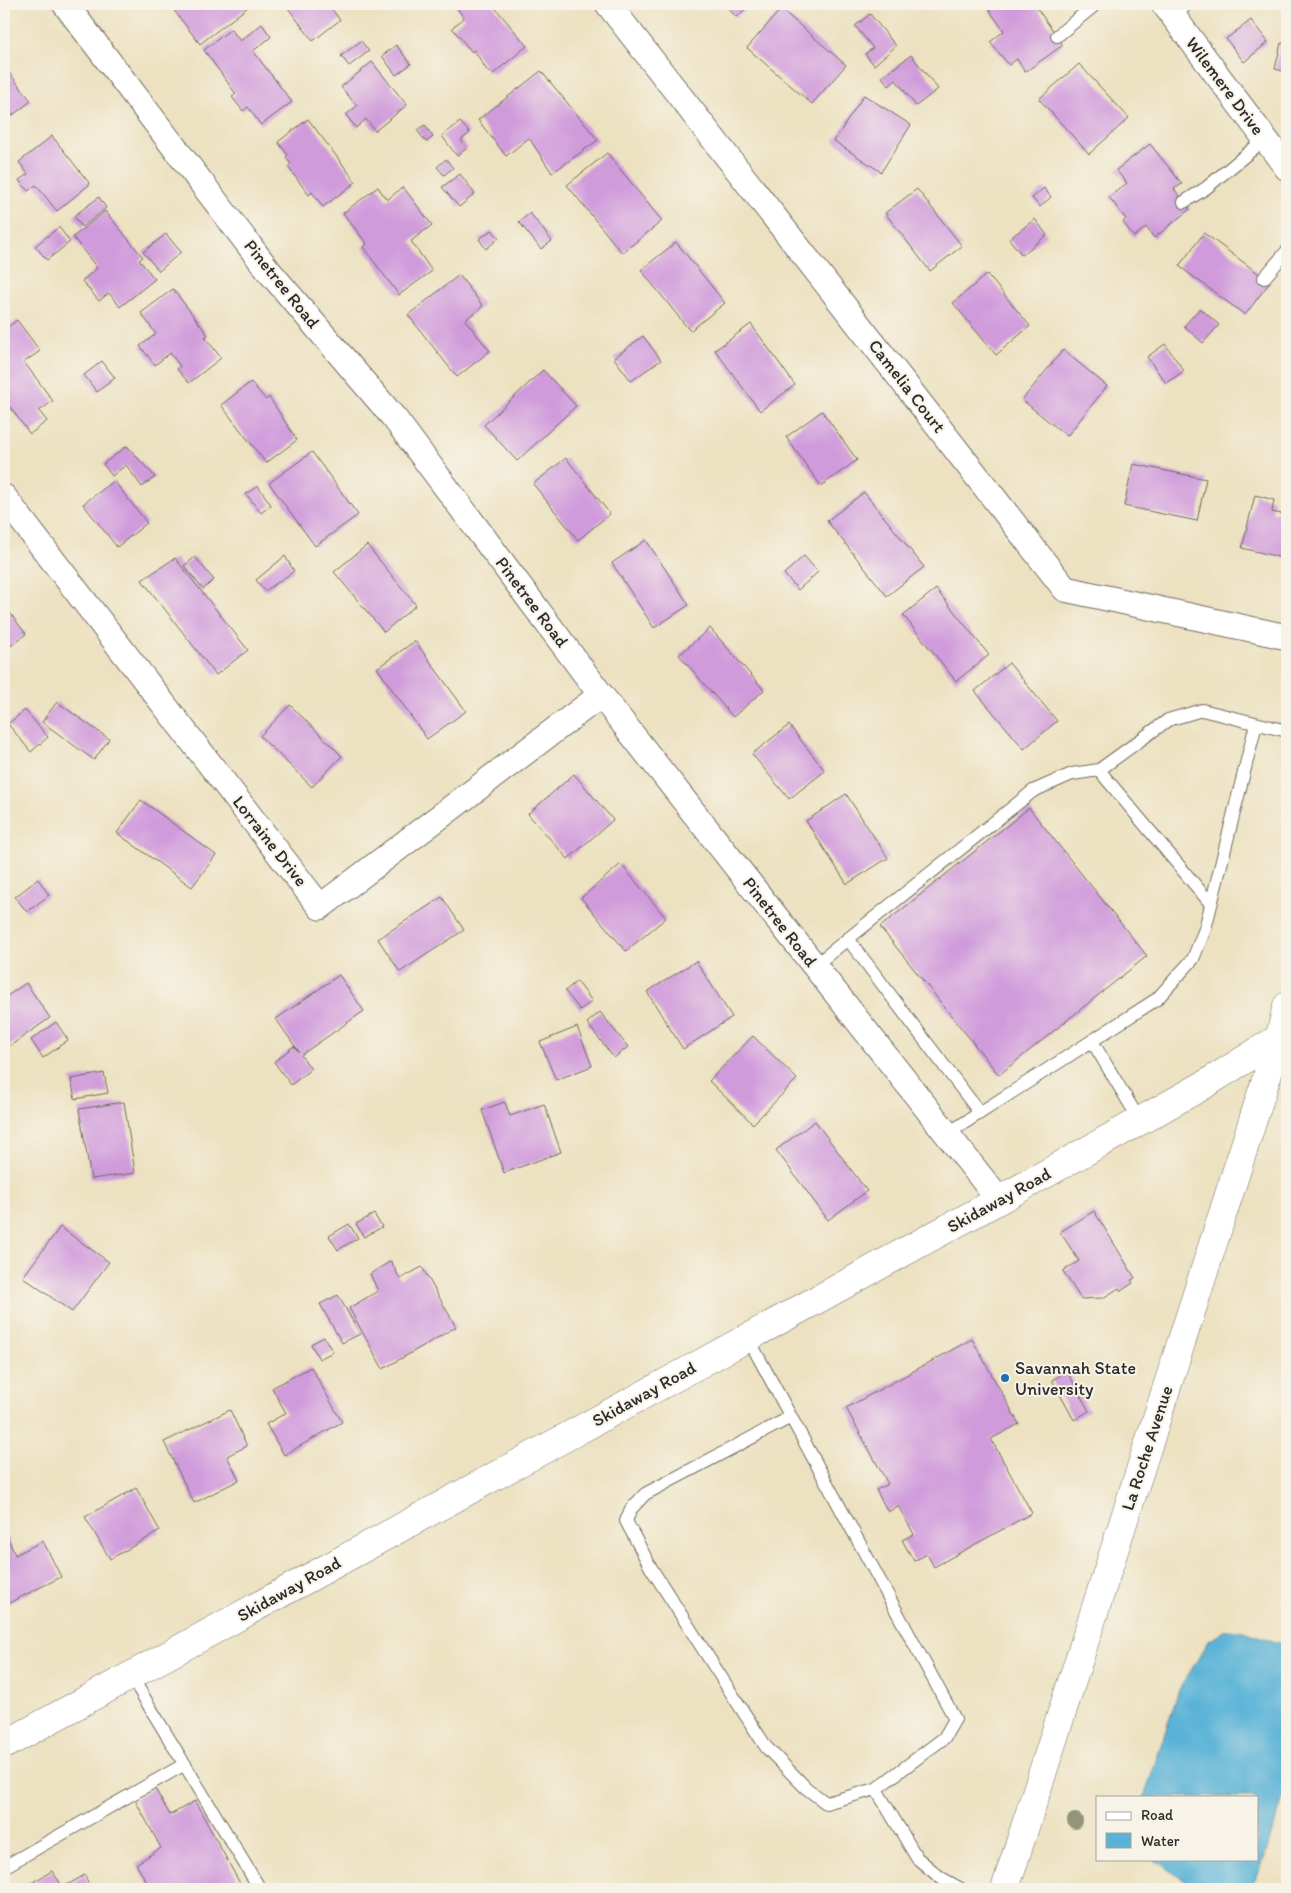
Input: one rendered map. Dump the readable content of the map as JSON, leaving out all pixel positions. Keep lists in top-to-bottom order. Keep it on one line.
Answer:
{"streets":{"main road":["Skidaway Road","La Roche Avenue"],"street":["Wilemere Drive","Pinetree Road","Camelia Court","Lorraine Drive"]},"crossings":[["Pinetree Road","Lorraine Drive"],["Pinetree Road","Skidaway Road"],["Skidaway Road","La Roche Avenue"]],"places":["Savannah State University"],"legend":["Road","Water"]}
